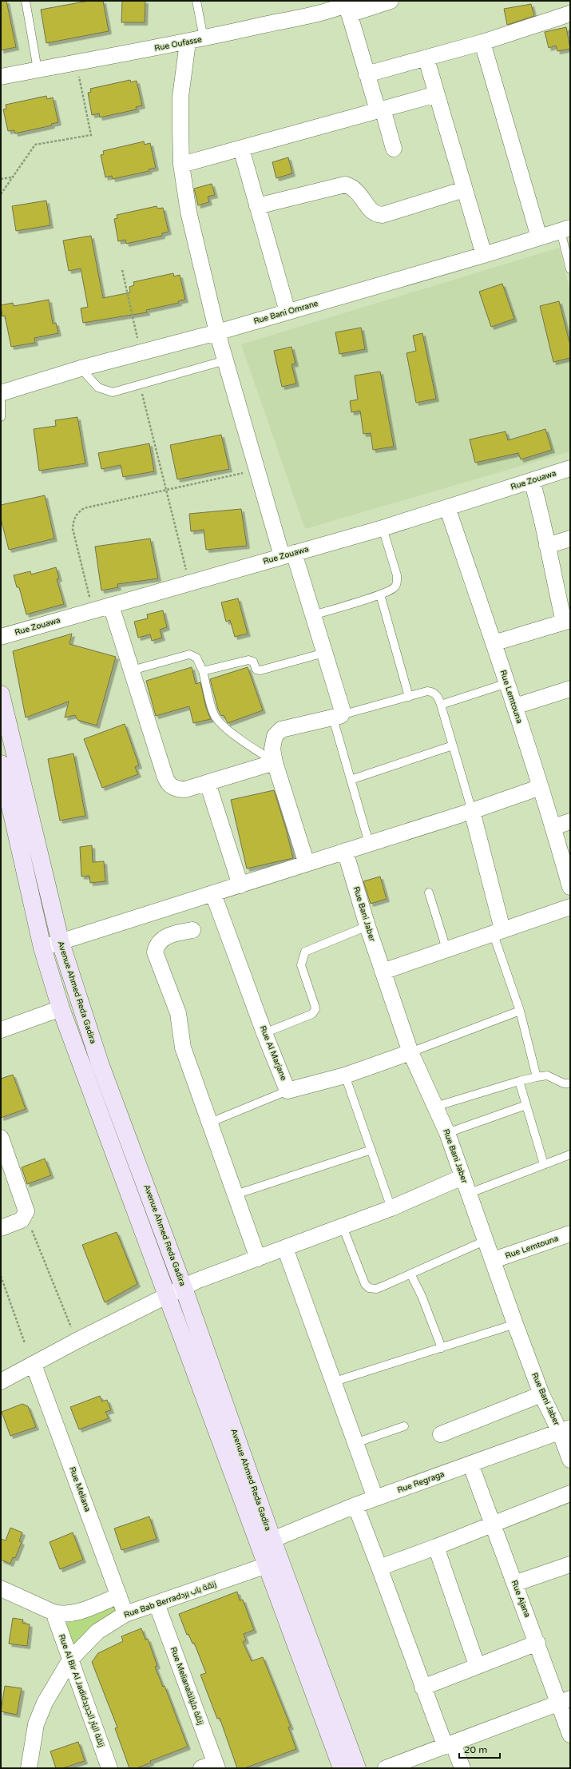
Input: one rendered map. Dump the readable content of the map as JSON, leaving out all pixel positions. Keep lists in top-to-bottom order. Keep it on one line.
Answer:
{"streets":{"main road":["Avenue Ahmed Reda Gadira"],"street":["Rue Oufasse","Rue Bani Omrane","Rue Zouawa","Rue Lemtouna","Rue Bani Jaber","Rue Al Marjane","Rue Regraga","Rue Meliana","Rue Ajana","Rue Bab Berradزنقة باب برد","Rue Melianaزنقة مليانة","Rue Al Bir Al Jadidزنقة البئر الجديد"]},"crossings":[["Rue Zouawa","Rue Lemtouna"],["Rue Lemtouna","Rue Bani Jaber"],["Rue Bani Jaber","Rue Al Marjane"],["Rue Bani Jaber","Rue Regraga"],["Avenue Ahmed Reda Gadira","Rue Regraga"],["Avenue Ahmed Reda Gadira","Rue Bab Berradزنقة باب برد"],["Rue Regraga","Rue Ajana"],["Rue Meliana","Rue Bab Berradزنقة باب برد"],["Rue Bab Berradزنقة باب برد","Rue Melianaزنقة مليانة"],["Rue Bab Berradزنقة باب برد","Rue Al Bir Al Jadidزنقة البئر الجديد"]],"scale_bar":"20 m"}
